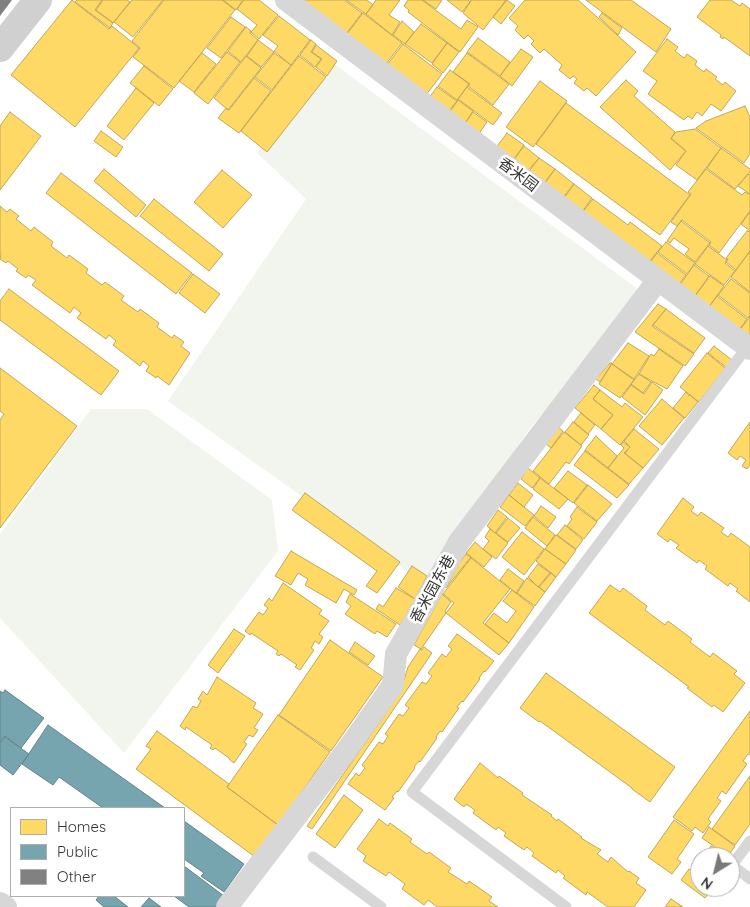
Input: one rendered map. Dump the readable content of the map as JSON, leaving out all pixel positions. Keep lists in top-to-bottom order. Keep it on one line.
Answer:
{"streets":{"street":["香米园","香米园东巷"]},"crossings":[["香米园","香米园东巷"]],"legend":["Homes","Public","Other"],"north":"bottom left"}
